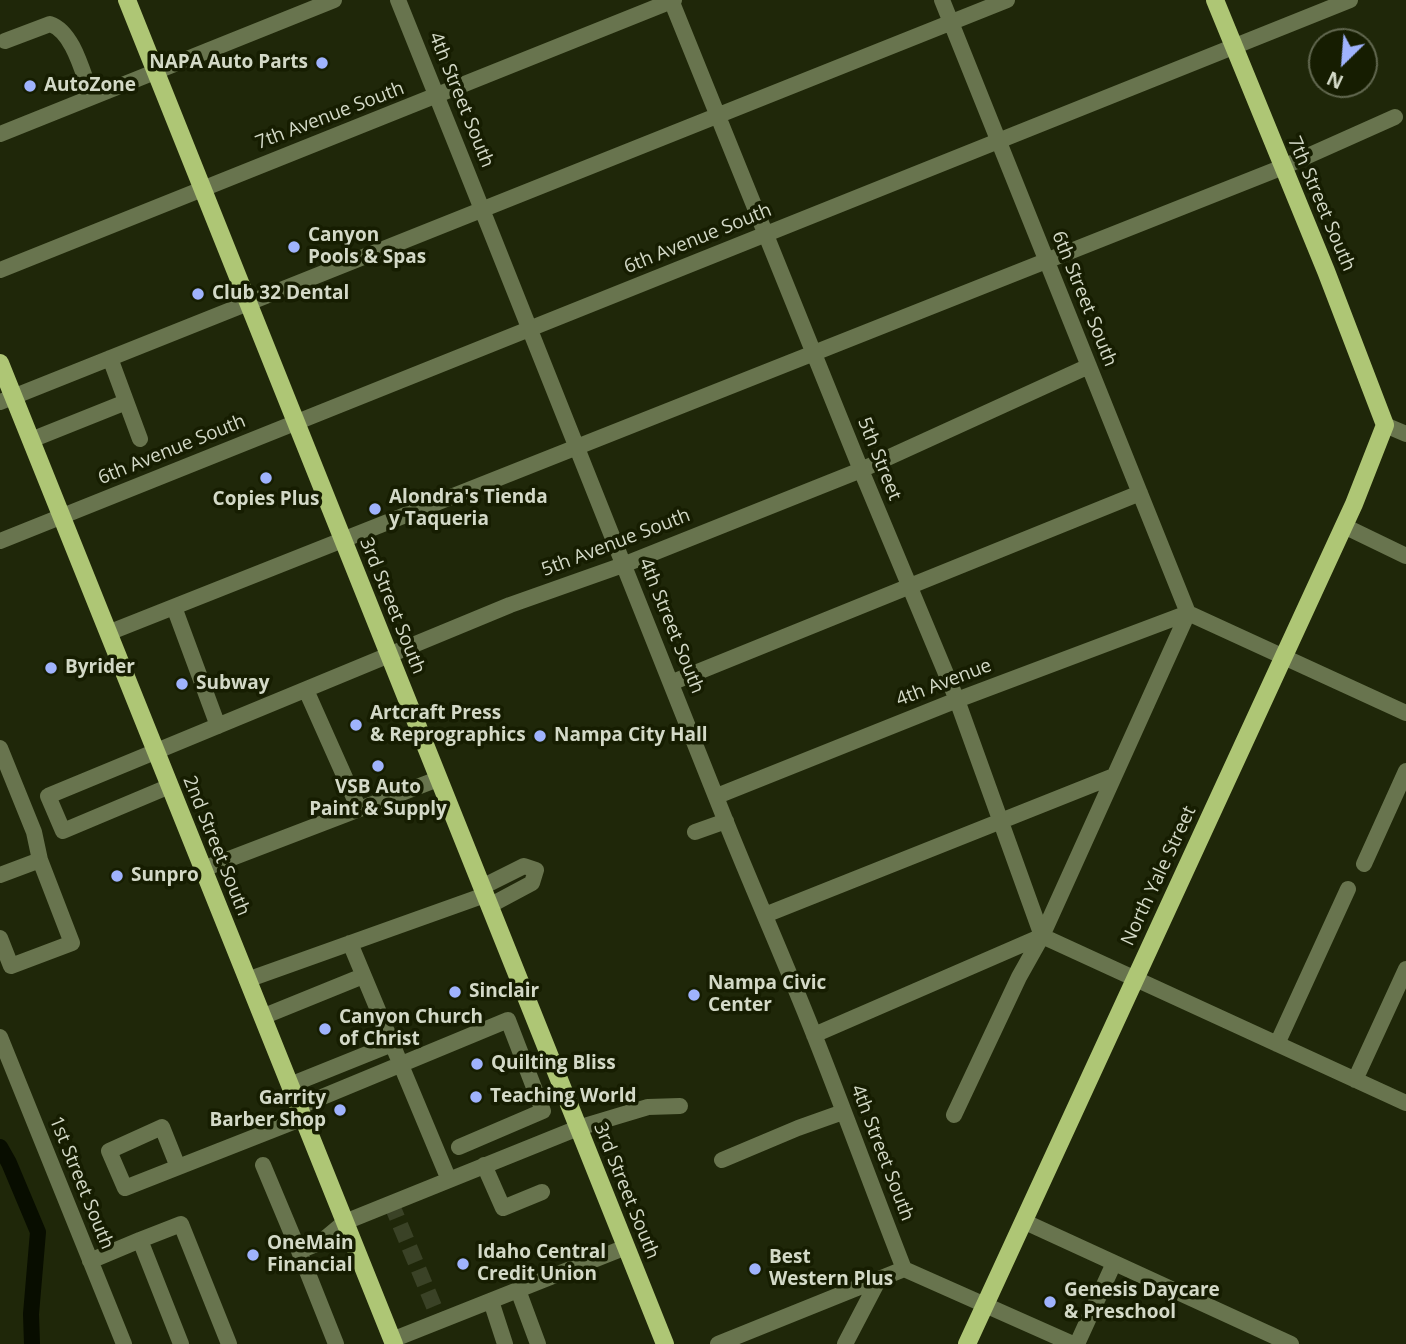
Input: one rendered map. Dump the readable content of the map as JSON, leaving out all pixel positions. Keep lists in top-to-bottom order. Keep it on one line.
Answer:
{"streets":{"main road":["7th Street South","3rd Street South","2nd Street South","North Yale Street"],"street":["4th Street South","7th Avenue South","6th Avenue South","6th Street South","5th Street","5th Avenue South","4th Avenue","1st Street South"]},"crossings":[["4th Street South","7th Avenue South"],["4th Street South","6th Avenue South"],["4th Street South","5th Avenue South"],["4th Street South","4th Avenue"],["7th Avenue South","5th Street"],["7th Avenue South","3rd Street South"],["7th Street South","6th Avenue South"],["7th Street South","North Yale Street"],["6th Avenue South","6th Street South"],["6th Avenue South","5th Street"],["6th Avenue South","3rd Street South"],["6th Avenue South","2nd Street South"],["6th Street South","5th Avenue South"],["6th Street South","4th Avenue"],["5th Street","5th Avenue South"],["5th Street","4th Avenue"],["5th Avenue South","3rd Street South"],["5th Avenue South","2nd Street South"]],"places":["NAPA Auto Parts","AutoZone","Canyon Pools & Spas","Club 32 Dental","Copies Plus","Alondra's Tienda y Taqueria","Byrider","Subway","Artcraft Press & Reprographics","Nampa City Hall","VSB Auto Paint & Supply","Sunpro","Sinclair","Nampa Civic Center","Canyon Church of Christ","Quilting Bliss","Teaching World","Garrity Barber Shop","OneMain Financial","Idaho Central Credit Union","Best Western Plus","Genesis Daycare & Preschool"],"north":"bottom left"}
